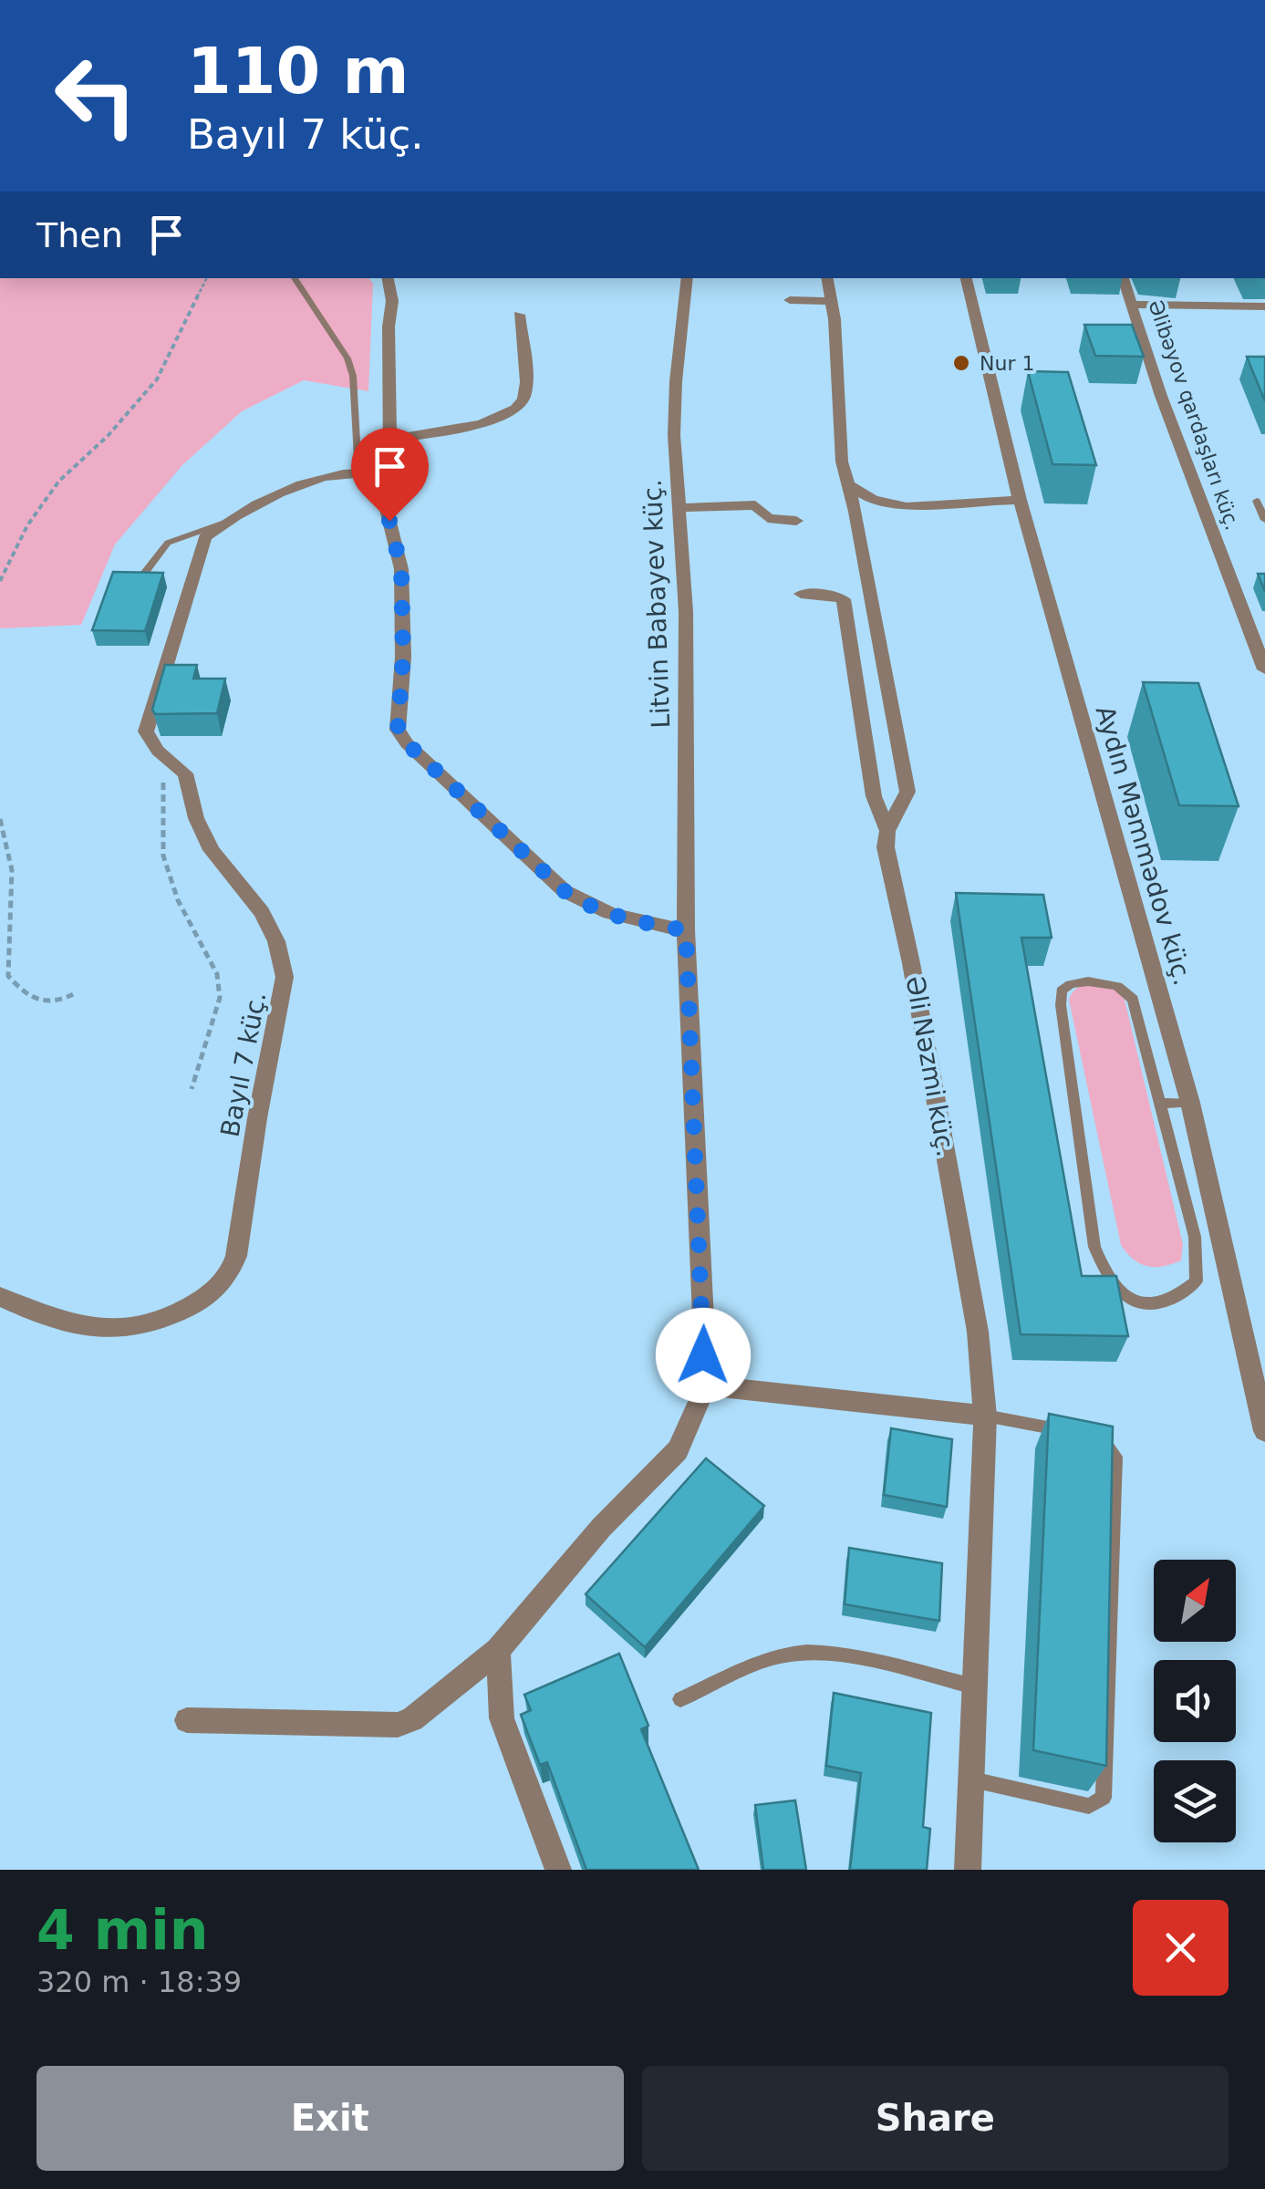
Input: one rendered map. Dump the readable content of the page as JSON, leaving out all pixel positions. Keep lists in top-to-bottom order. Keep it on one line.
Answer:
{"streets":{"street":["Əlibəyov qardaşları küç.","Litvin Babayev küç.","Aydın Məmmədov küç.","Bayıl 7 küç.","Əli Nəzmi küç."]},"places":["Nur 1"],"north":"top right","page":{"turn":["110 m","Bayıl 7 küç."],"then":"Then","heading":["4 min","320 m · 18:39"],"buttons":["Exit","Share"]}}
